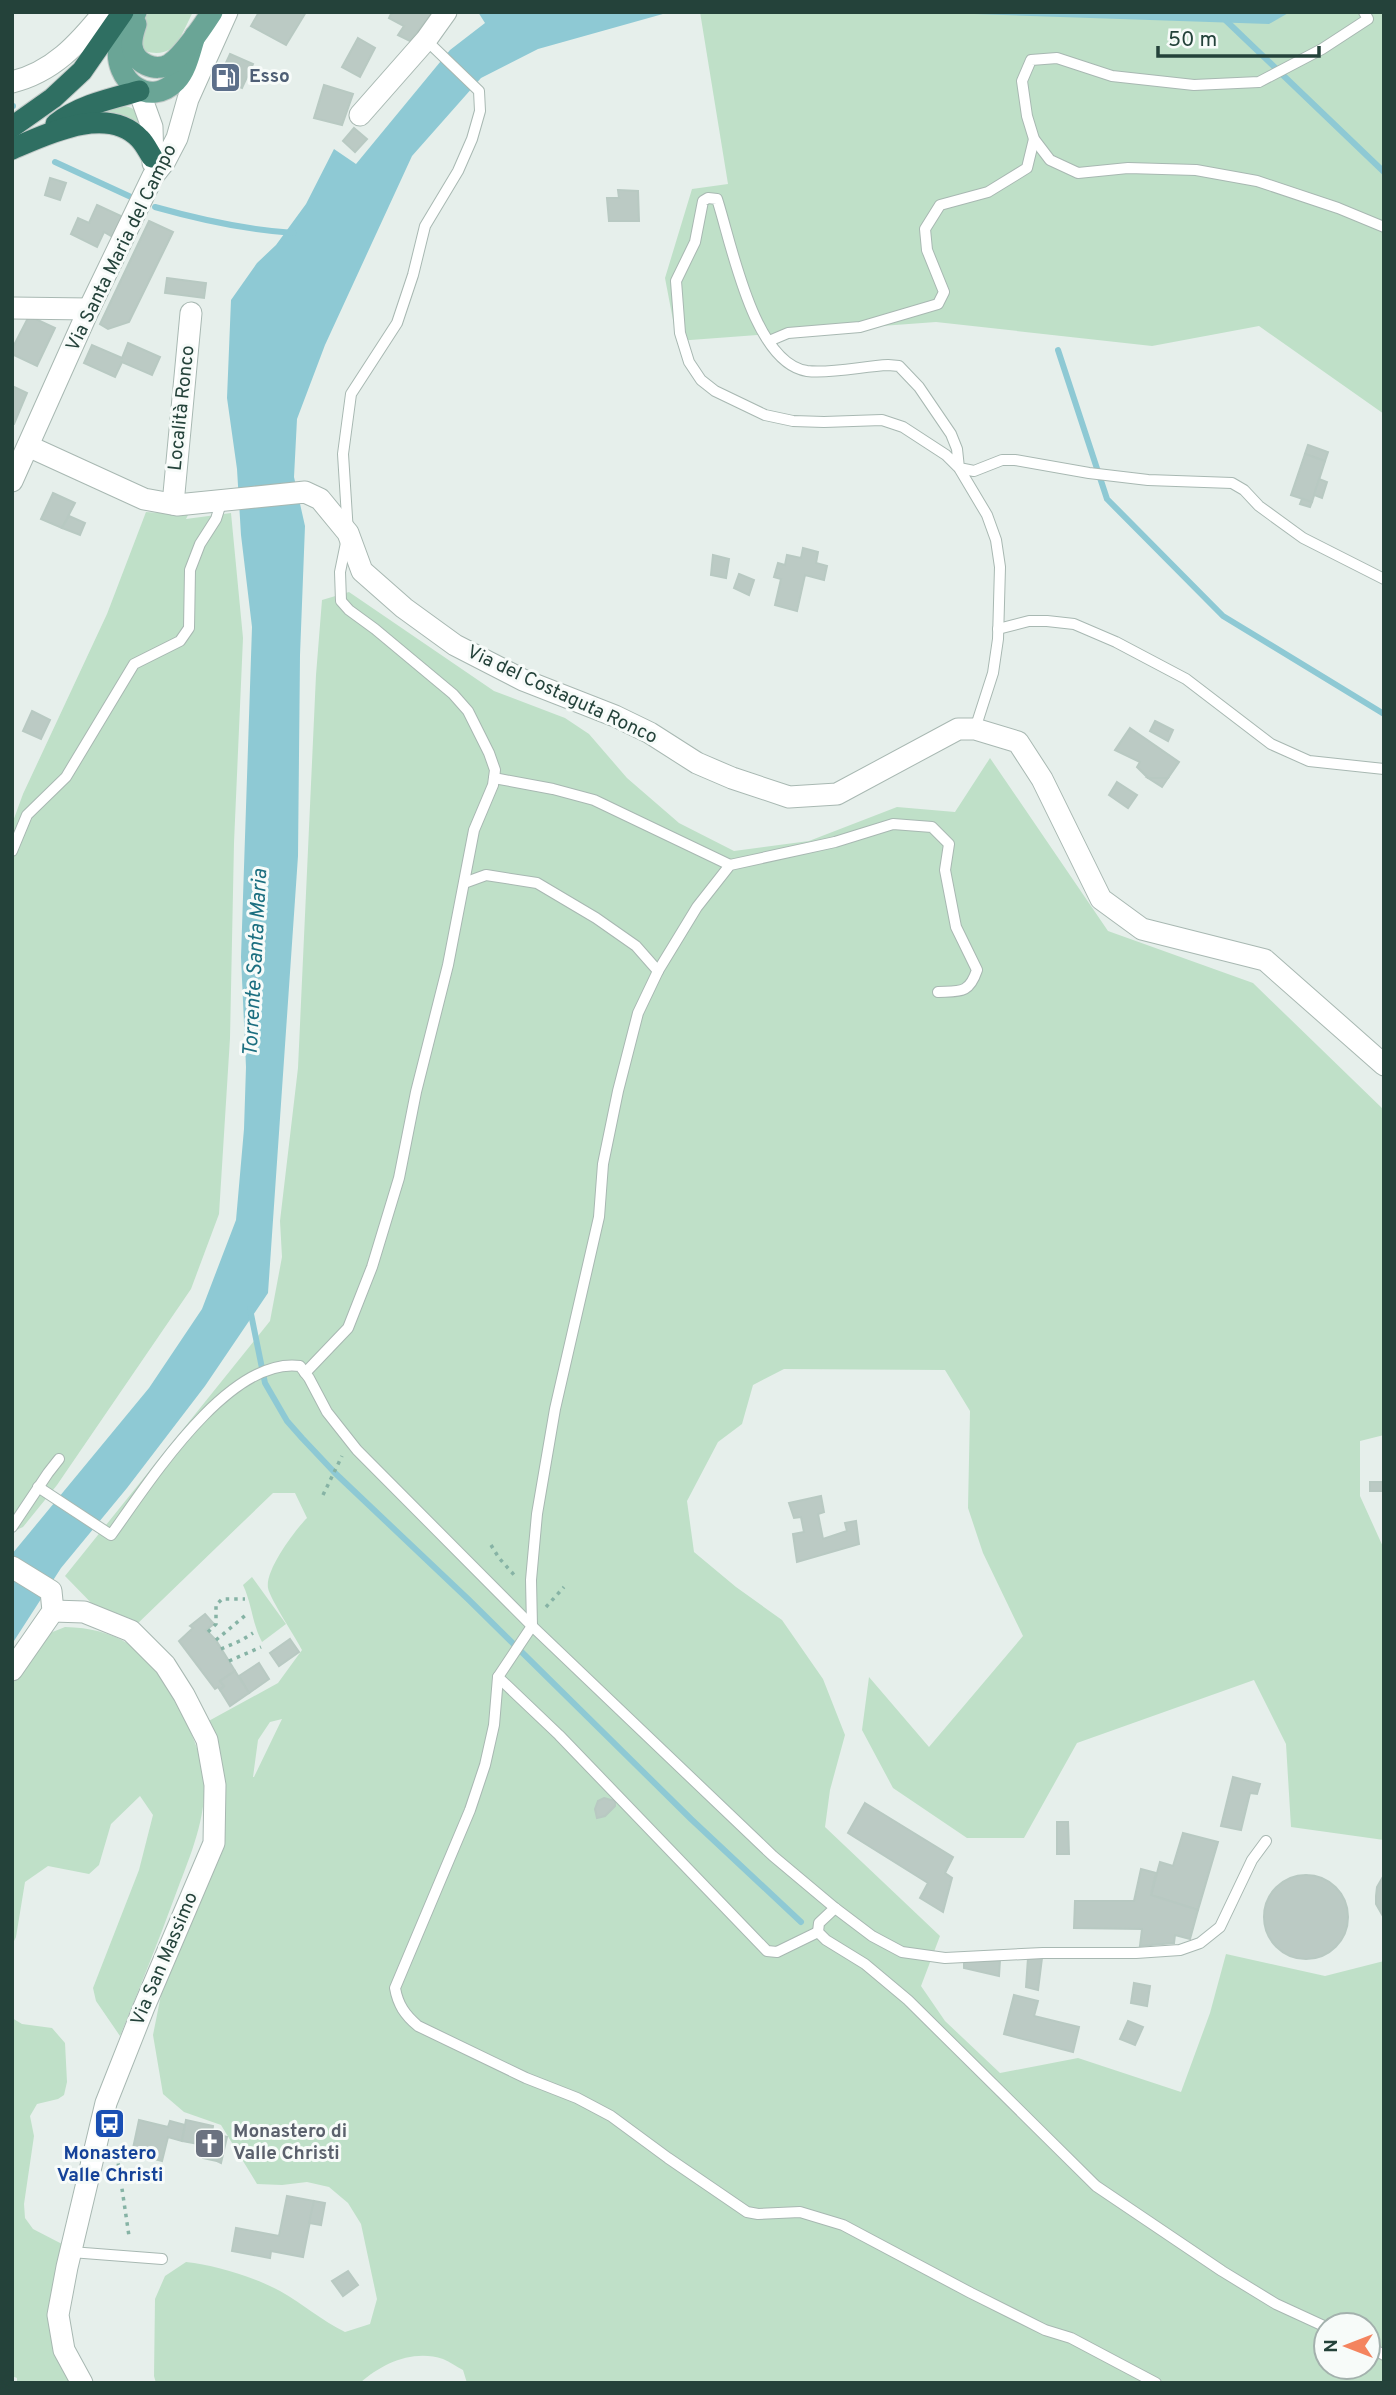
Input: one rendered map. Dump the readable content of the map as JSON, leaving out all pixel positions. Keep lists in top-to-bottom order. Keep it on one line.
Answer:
{"streets":{"street":["Via Santa Maria del Campo","Località Ronco","Via del Costaguta Ronco","Via San Massimo"]},"water":["Torrente Santa Maria"],"places":{"fuel station":["Esso"],"bus stop":["Monastero Valle Christi"],"church":["Monastero di Valle Christi"]},"scale_bar":"50 m","north":"left"}
